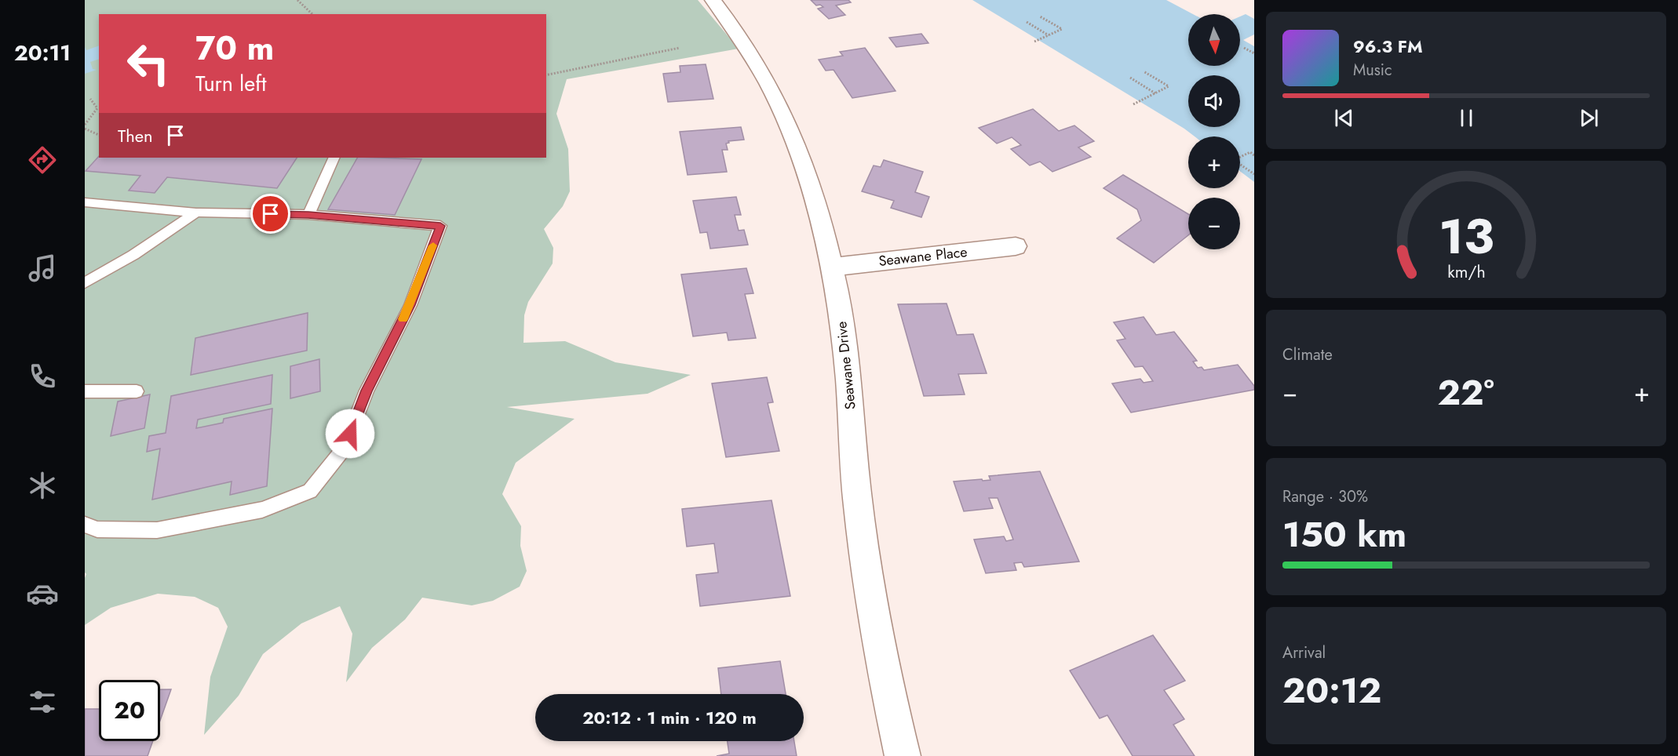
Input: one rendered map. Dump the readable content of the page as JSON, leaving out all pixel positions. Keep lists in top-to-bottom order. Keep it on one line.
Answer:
{"streets":{"street":["Seawane Place","Seawane Drive"]},"crossings":[["Seawane Place","Seawane Drive"]],"north":"bottom","page":{"tabs":"20:11","map_buttons":["+","−"],"turn":["70 m","Turn left"],"song":["96.3 FM","Music"],"then":"Then","tile":["Climate",["Range · 30%","150 km"],["Arrival","20:12"]],"heat":["−","22°","+"],"limit":"20","trip":"20:12 · 1 min · 120 m","gauge":["13","km/h"]}}
